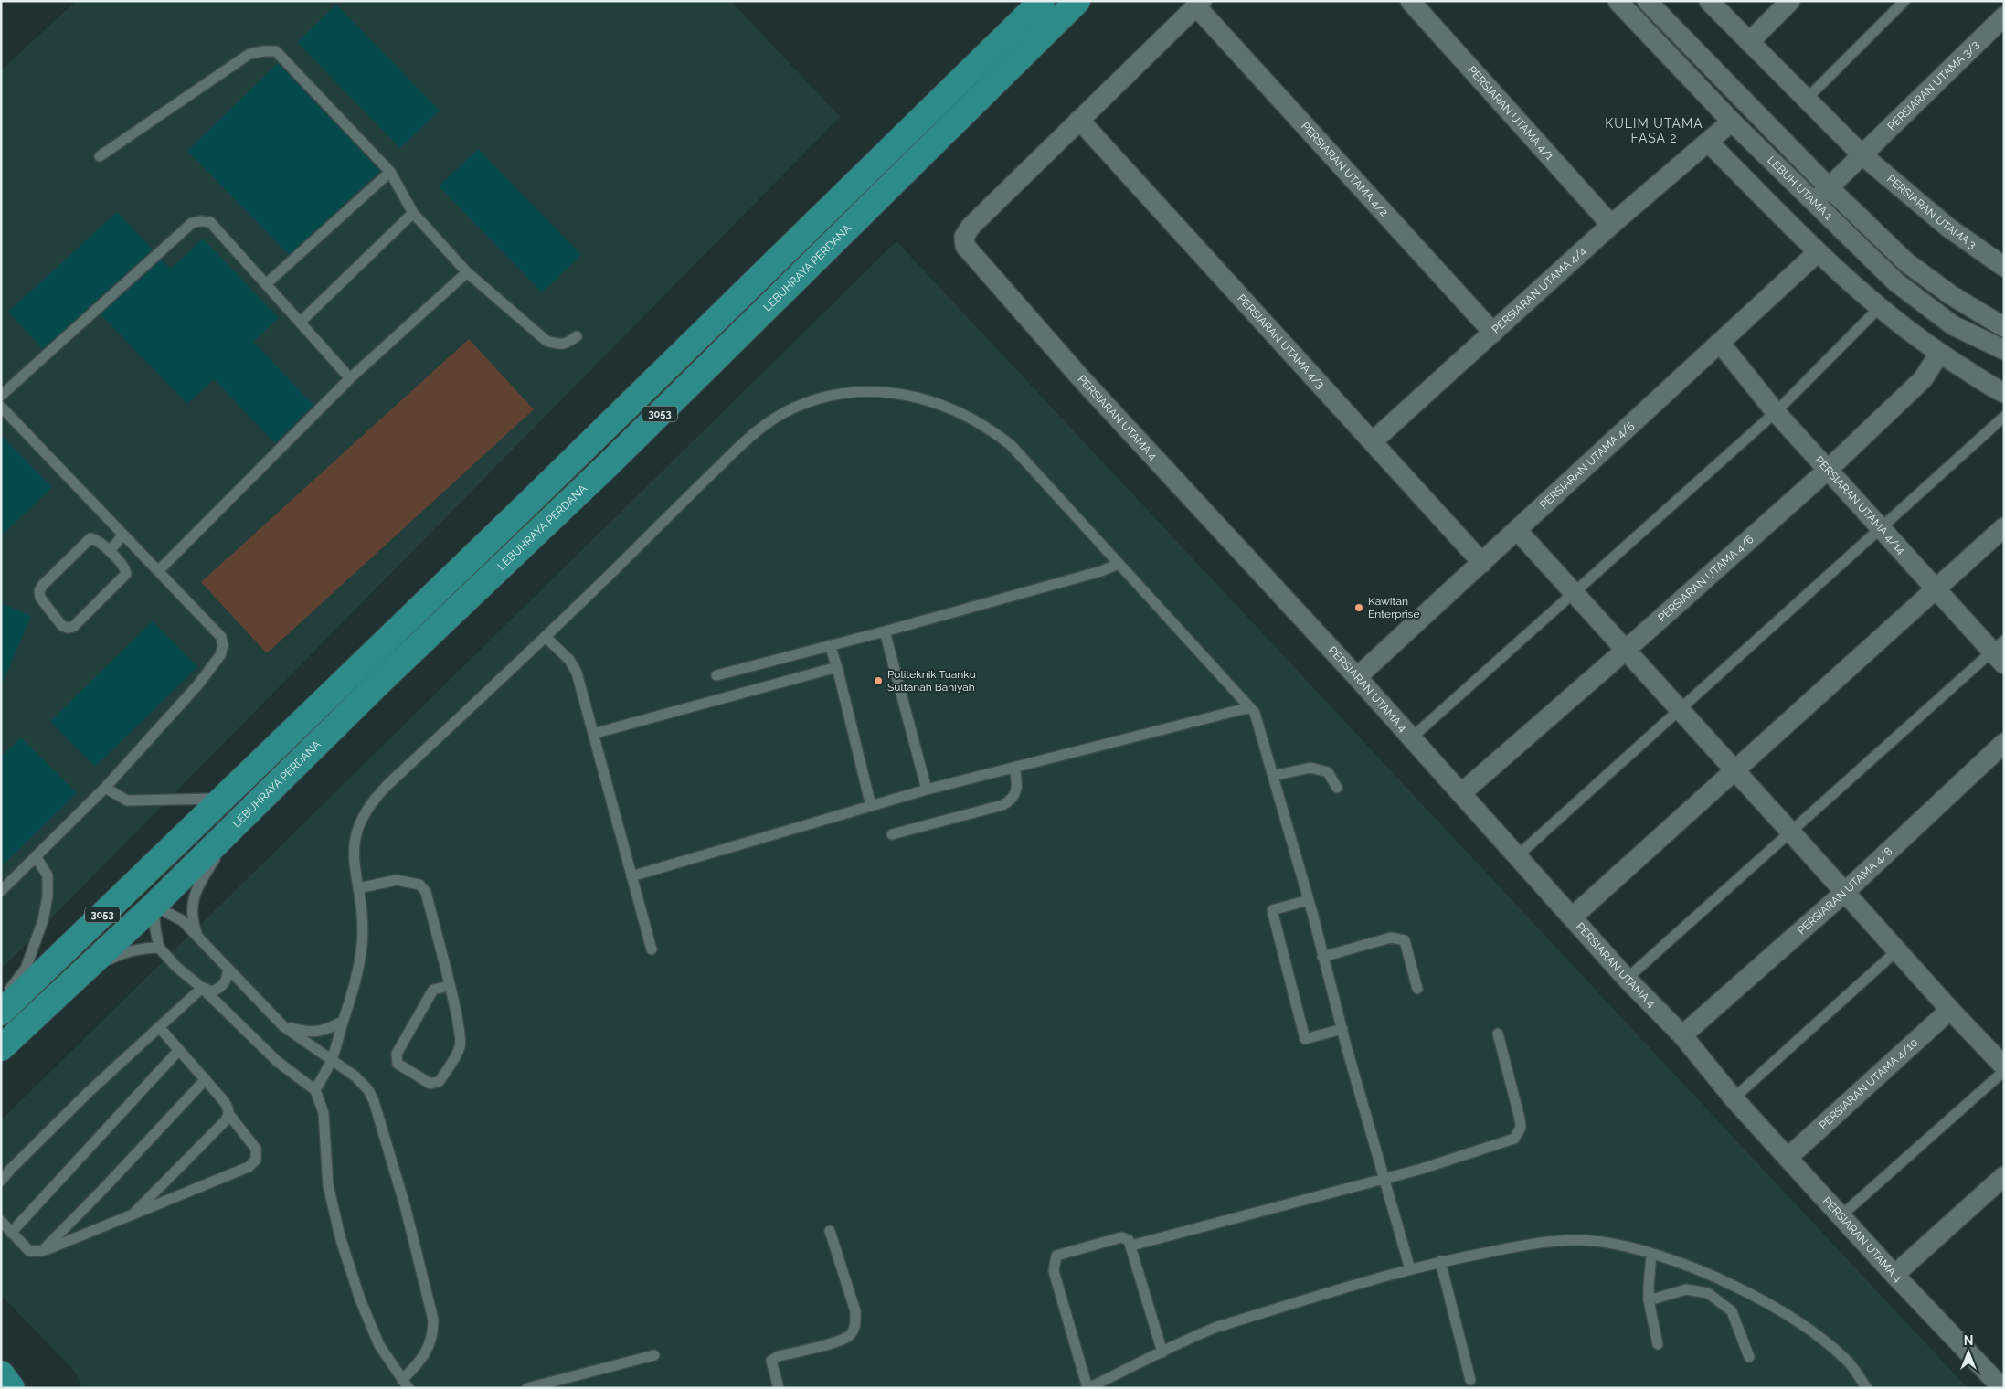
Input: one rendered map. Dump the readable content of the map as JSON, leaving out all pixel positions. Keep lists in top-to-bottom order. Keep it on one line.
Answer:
{"streets":{"main road":["LEBUHRAYA PERDANA","3053"],"street":["PERSIARAN UTAMA 3/3","PERSIARAN UTAMA 4/1","PERSIARAN UTAMA 4/2","LEBUH UTAMA 1","PERSIARAN UTAMA 3","PERSIARAN UTAMA 4/4","PERSIARAN UTAMA 4/3","PERSIARAN UTAMA 4","PERSIARAN UTAMA 4/5","PERSIARAN UTAMA 4/14","PERSIARAN UTAMA 4/6","PERSIARAN UTAMA 4/8","PERSIARAN UTAMA 4/10"]},"crossings":[["PERSIARAN UTAMA 3/3","LEBUH UTAMA 1"],["PERSIARAN UTAMA 3/3","PERSIARAN UTAMA 3"],["PERSIARAN UTAMA 4/1","PERSIARAN UTAMA 4/4"],["PERSIARAN UTAMA 4/2","PERSIARAN UTAMA 4/4"],["PERSIARAN UTAMA 4/2","PERSIARAN UTAMA 4"],["LEBUH UTAMA 1","PERSIARAN UTAMA 4/4"],["PERSIARAN UTAMA 4/4","PERSIARAN UTAMA 4/3"],["PERSIARAN UTAMA 4/3","PERSIARAN UTAMA 4"],["PERSIARAN UTAMA 4/3","PERSIARAN UTAMA 4/5"],["PERSIARAN UTAMA 4","PERSIARAN UTAMA 4/5"],["PERSIARAN UTAMA 4","PERSIARAN UTAMA 4/6"],["PERSIARAN UTAMA 4","PERSIARAN UTAMA 4/8"],["PERSIARAN UTAMA 4","PERSIARAN UTAMA 4/10"],["PERSIARAN UTAMA 4/5","PERSIARAN UTAMA 4/14"],["PERSIARAN UTAMA 4/14","PERSIARAN UTAMA 4/6"]],"districts":["KULIM UTAMA FASA 2"],"places":["Kawitan Enterprise","Politeknik Tuanku Sultanah Bahiyah"],"north":"top"}
